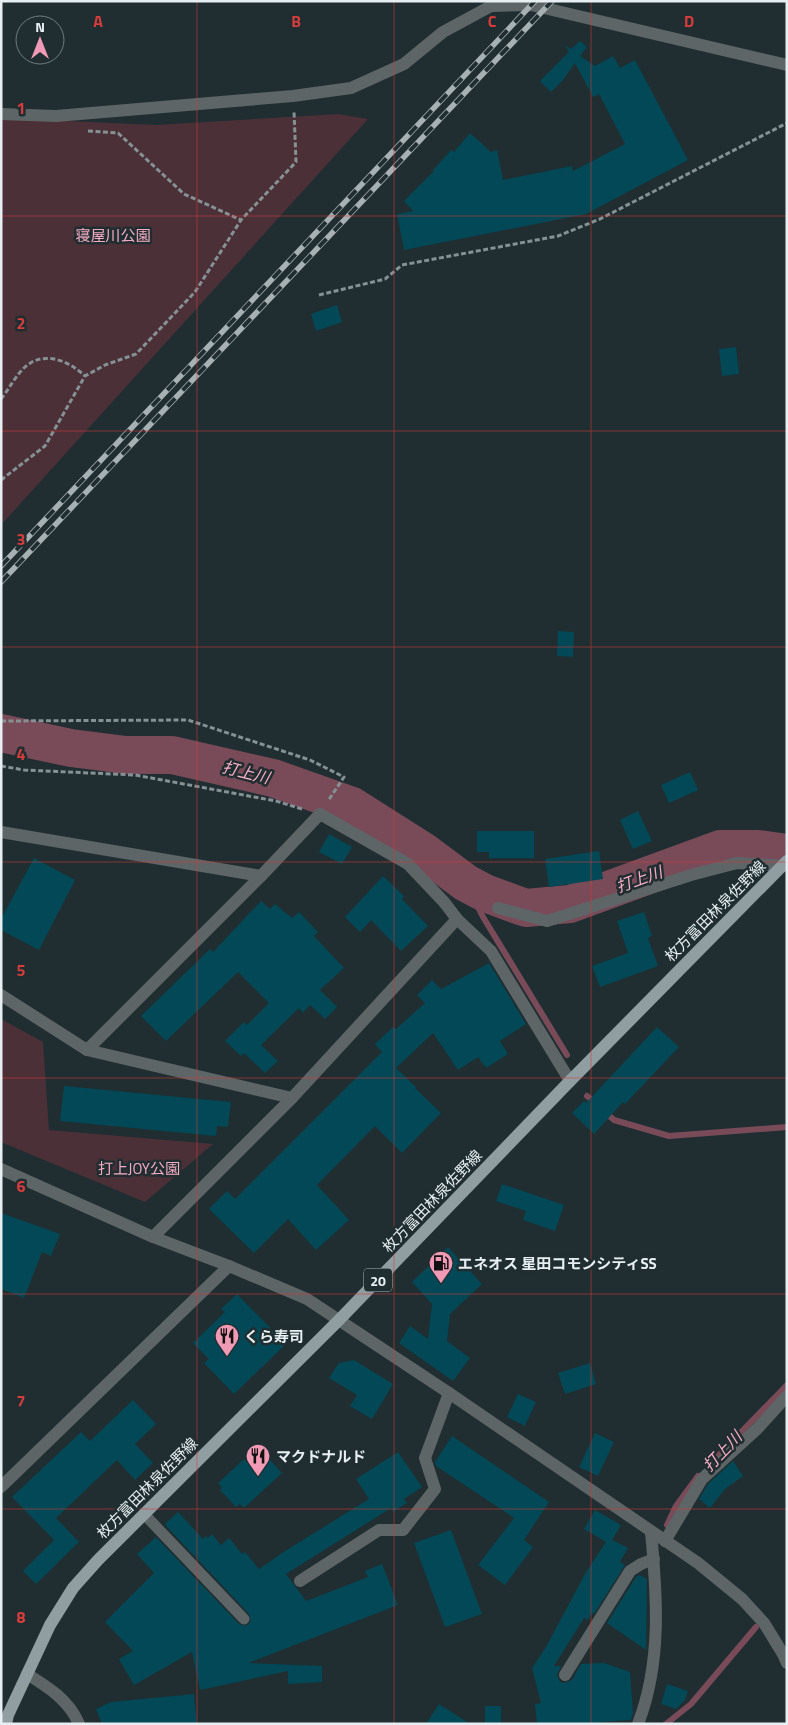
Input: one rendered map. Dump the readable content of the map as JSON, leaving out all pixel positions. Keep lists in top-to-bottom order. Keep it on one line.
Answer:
{"streets":{"main road":["枚方富田林泉佐野線","20"]},"water":["打上川"],"parks":["寝屋川公園","打上JOY公園"],"places":{"fuel station":["エネオス 星田コモンシティSS"],"restaurant":["くら寿司","マクドナルド"]},"north":"top","grid":{"columns":["A","B","C","D"],"rows":["1","2","3","4","5","6","7","8"]}}
